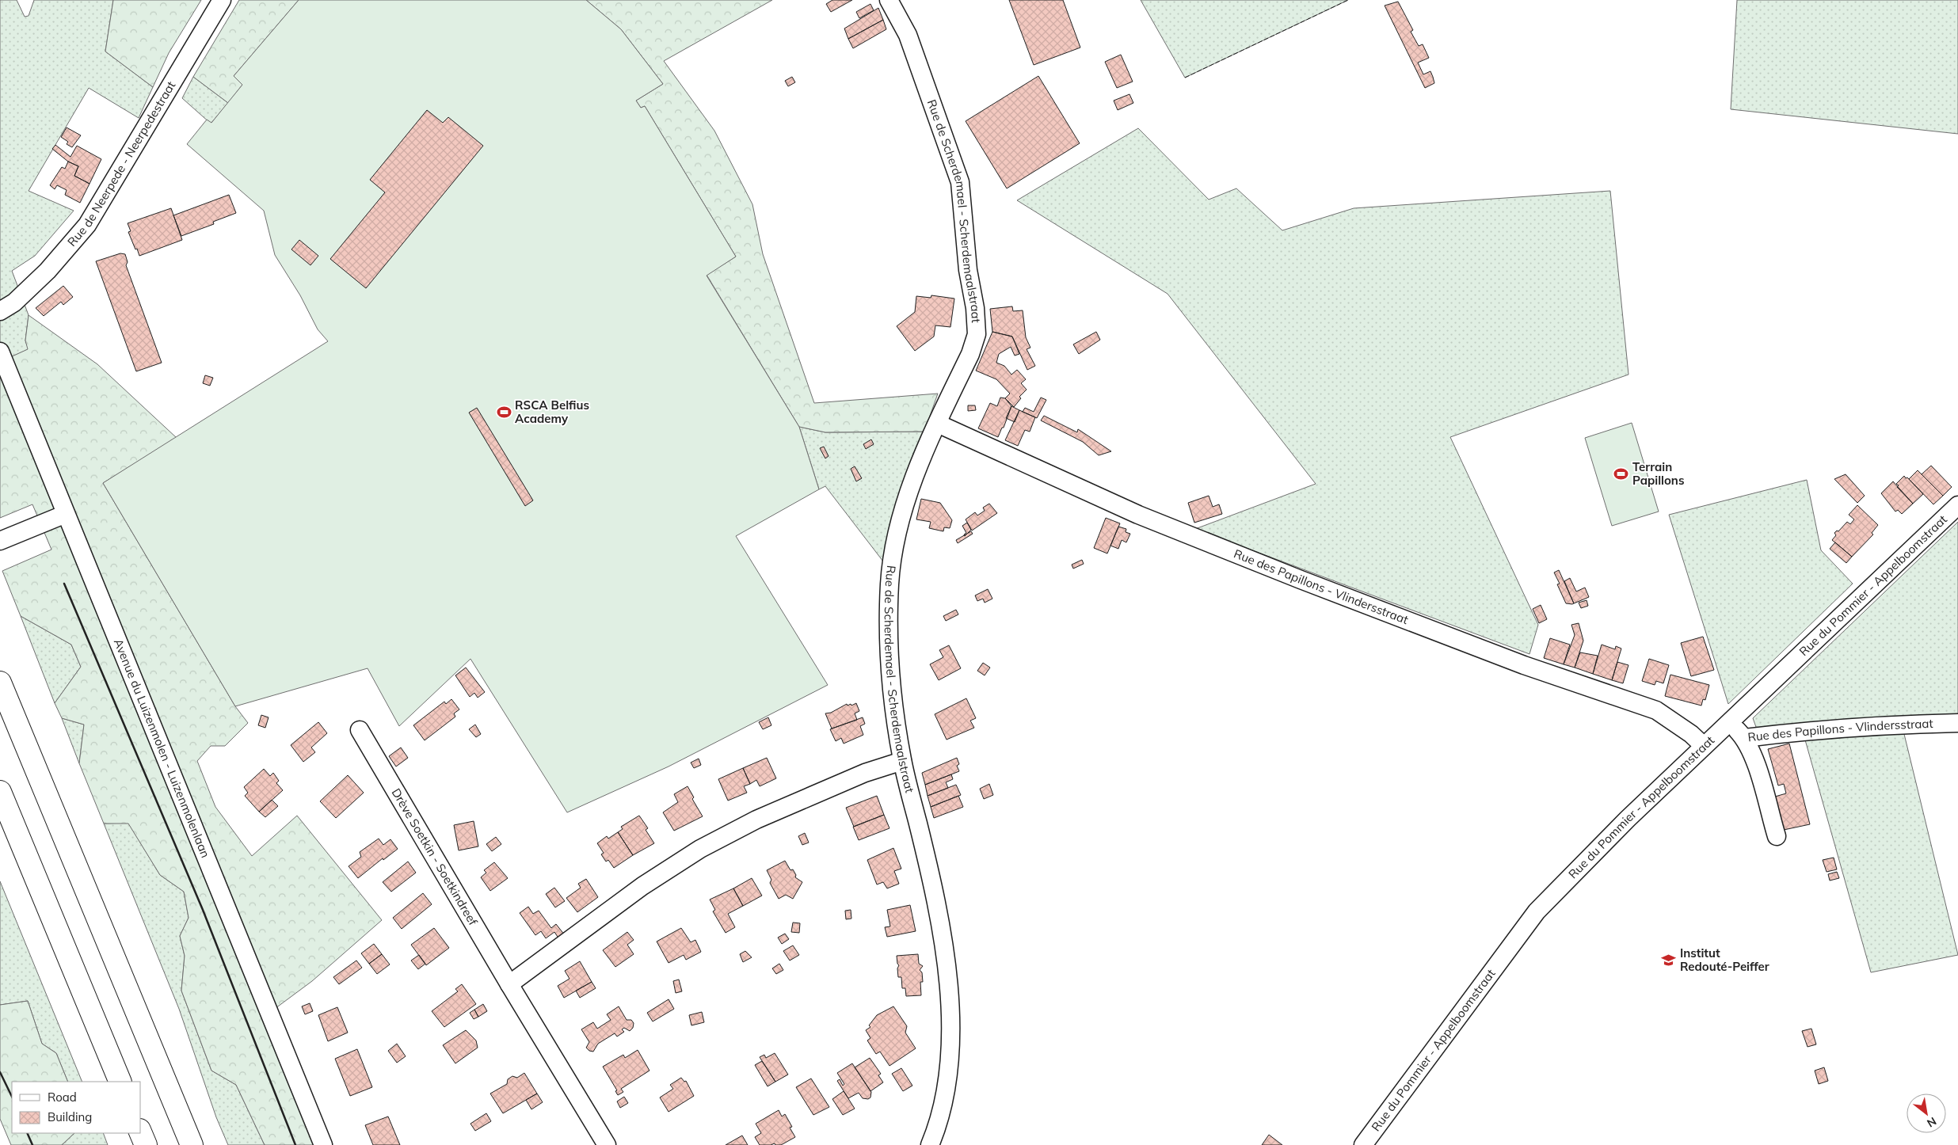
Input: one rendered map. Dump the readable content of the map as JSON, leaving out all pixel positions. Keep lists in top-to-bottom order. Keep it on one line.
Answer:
{"streets":{"street":["Rue de Neerpede - Neerpedestraat","Rue de Scherdemael - Scherdemaalstraat","Rue du Pommier - Appelboomstraat","Rue des Papillons - Vlindersstraat","Avenue du Luizenmolen - Luizenmolenlaan","Drève Soetkin - Soetkindreef"]},"crossings":[["Rue de Scherdemael - Scherdemaalstraat","Rue des Papillons - Vlindersstraat"],["Rue du Pommier - Appelboomstraat","Rue des Papillons - Vlindersstraat"]],"places":{"sports":["RSCA Belfius Academy","Terrain Papillons"],"school or university":["Institut Redouté-Peiffer"]},"legend":["Road","Building"],"north":"bottom right"}
